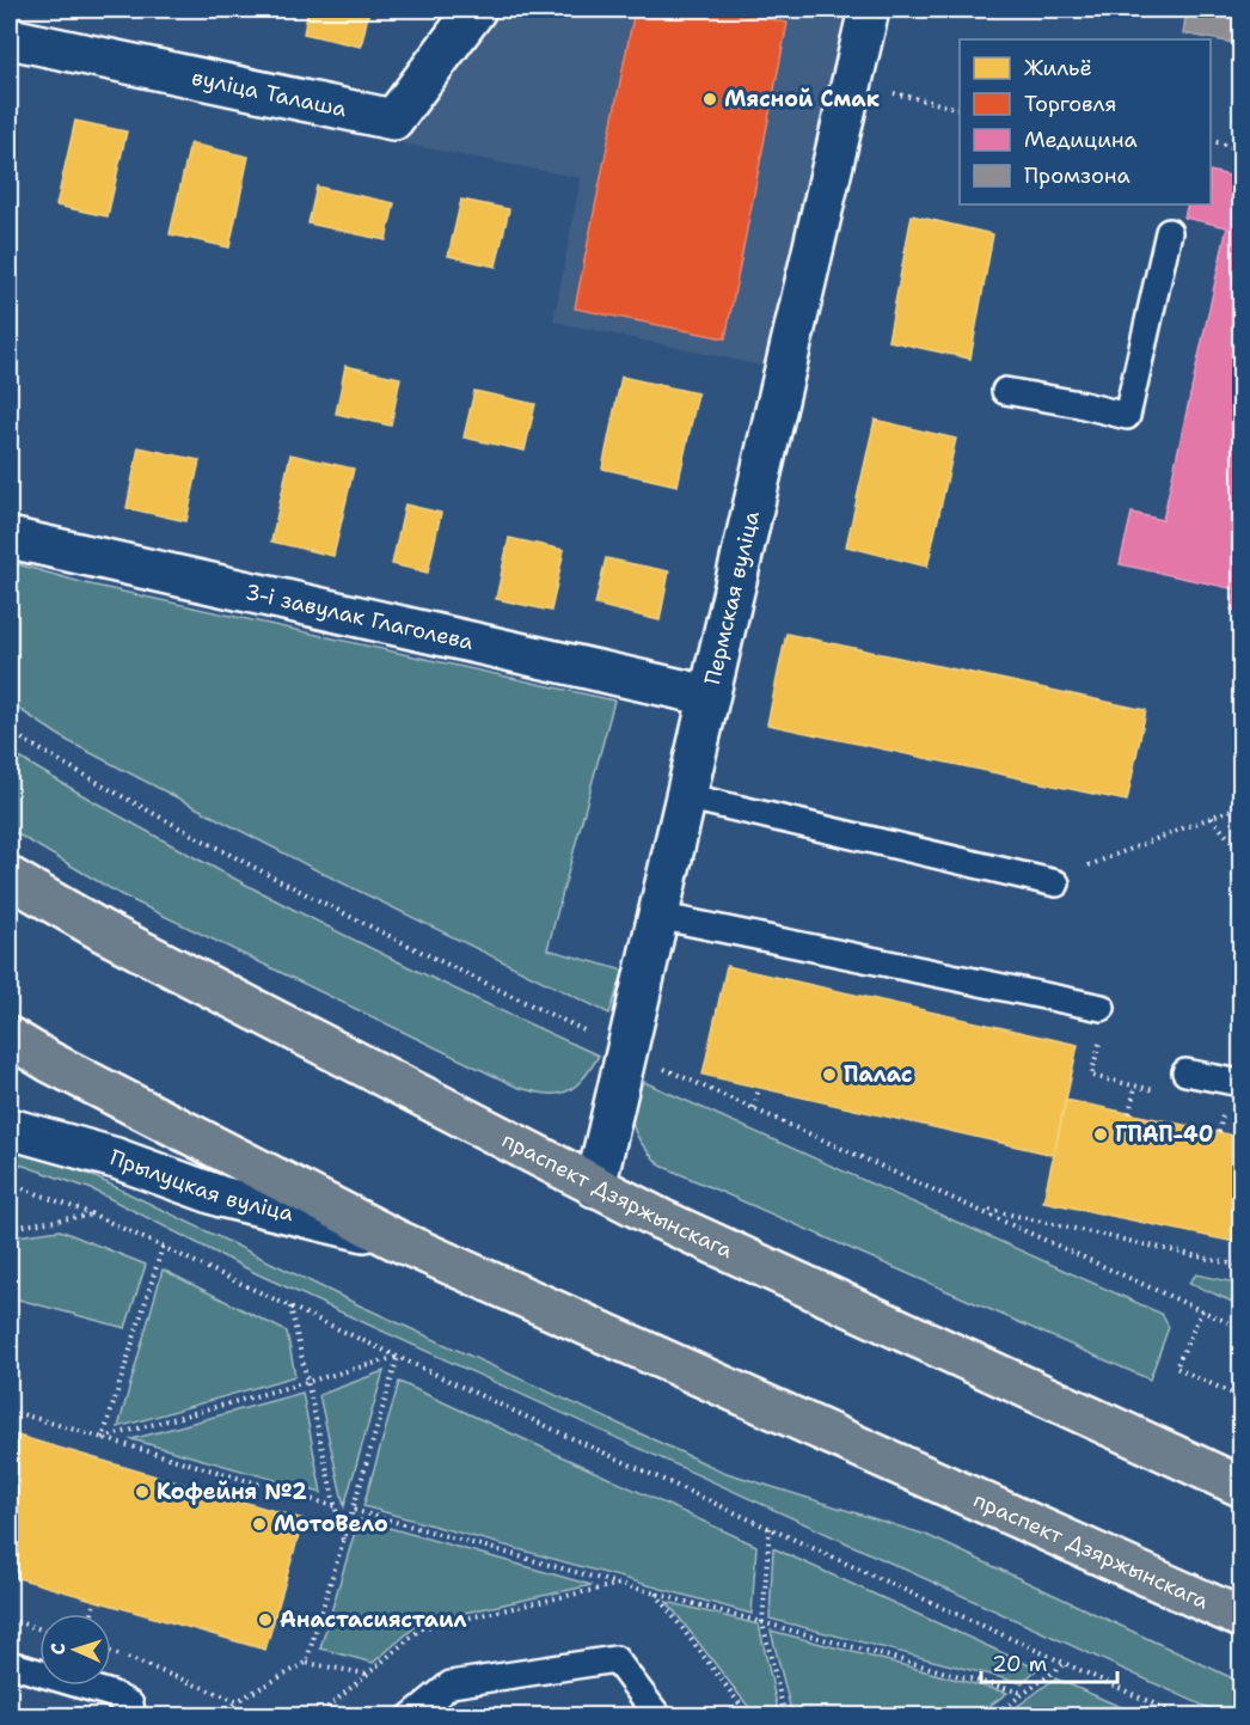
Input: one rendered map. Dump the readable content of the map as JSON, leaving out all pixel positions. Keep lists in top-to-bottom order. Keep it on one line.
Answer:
{"streets":{"main road":["праспект Дзяржынскага"],"street":["вуліца Талаша","Пермская вуліца","3-і завулак Глаголева","Прылуцкая вуліца"]},"crossings":[["Пермская вуліца","3-і завулак Глаголева"],["Пермская вуліца","праспект Дзяржынскага"],["Прылуцкая вуліца","праспект Дзяржынскага"]],"places":["Мясной Смак","Палас","ГПАП-40","Кофейня №2","МотоВело","Анастасиястаил"],"legend":["Жильё","Торговля","Медицина","Промзона"],"scale_bar":"20 m","north":"left"}
